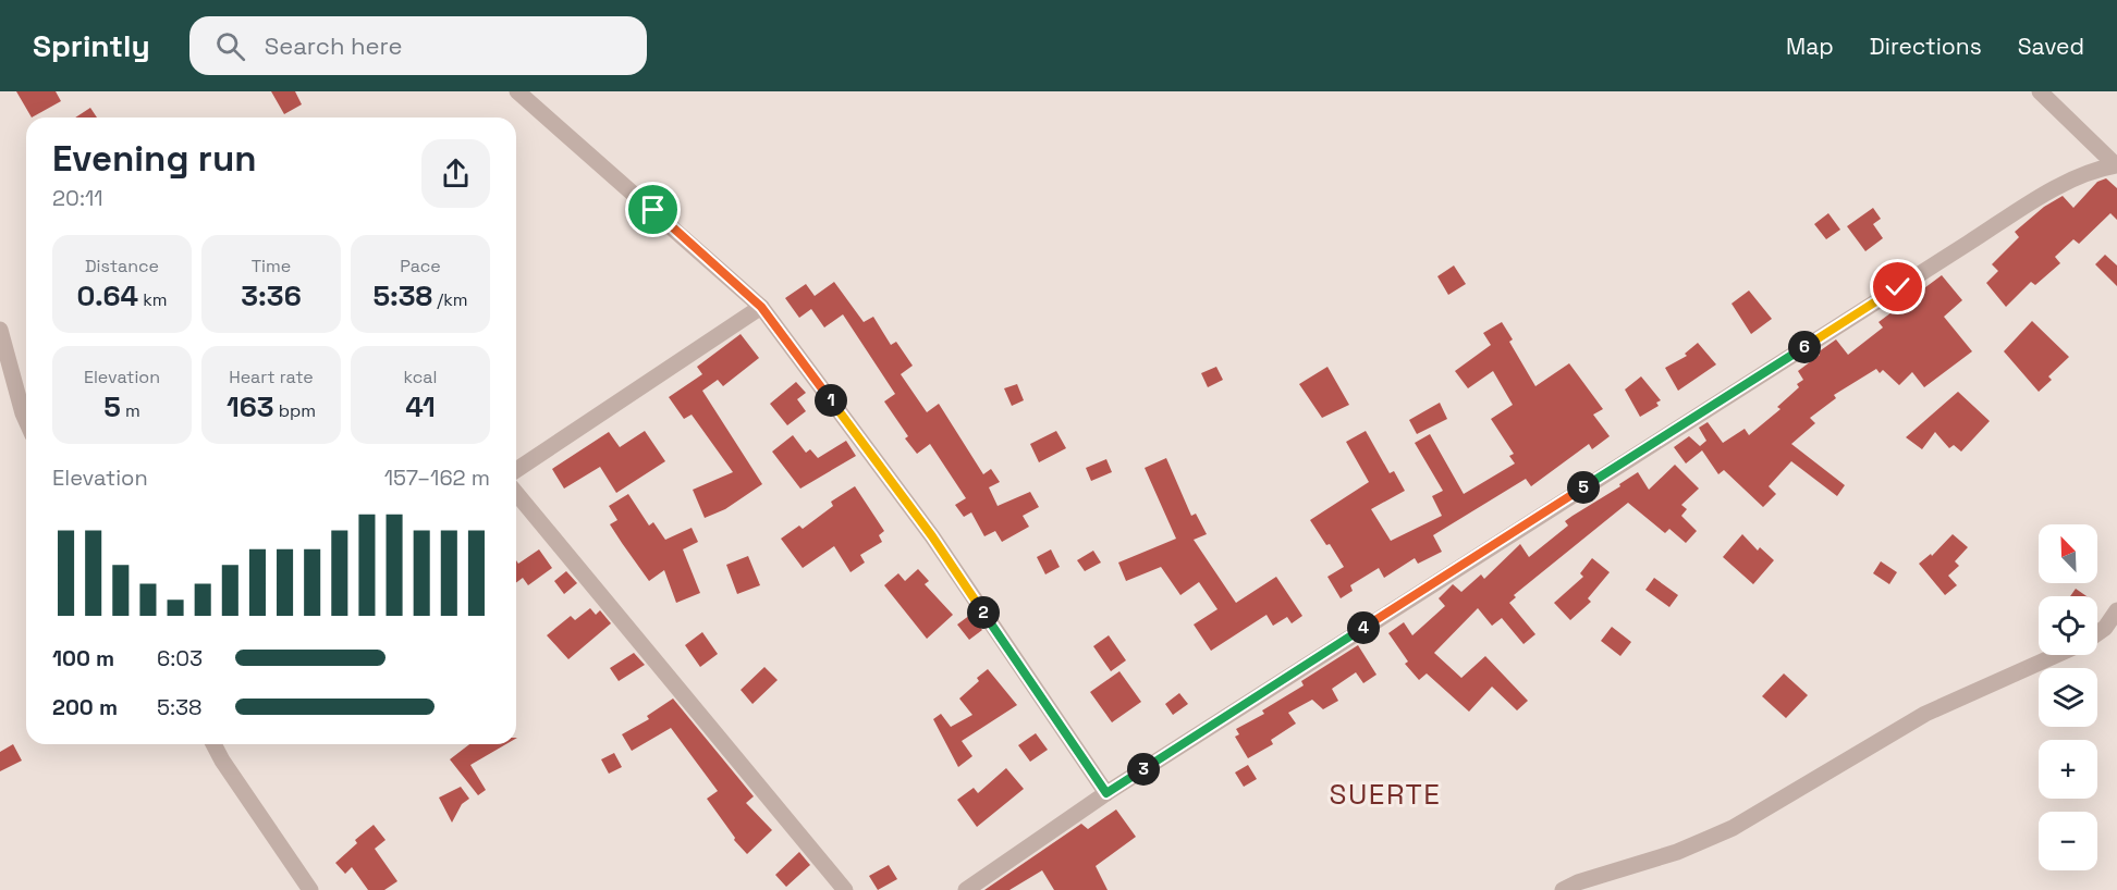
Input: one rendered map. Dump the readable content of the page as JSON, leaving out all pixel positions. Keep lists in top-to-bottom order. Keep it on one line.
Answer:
{"districts":["SUERTE"],"north":"top left","page":{"header":"Sprintly","search":"Search here","nav":["Map","Directions","Saved"],"heading":["Evening run","20:11"],"stats":[["Distance","0.64 km"],["Time","3:36"],["Pace","5:38 /km"],["Elevation","5 m"],["Heart rate","163 bpm"],["kcal","41"]],"pins":["6","1","5","2","4","3"],"chart":["Elevation","157–162 m"],"map_buttons":["+","−"],"list":[{"name":"100 m","note":"6:03"},{"name":"200 m","note":"5:38"}]}}
